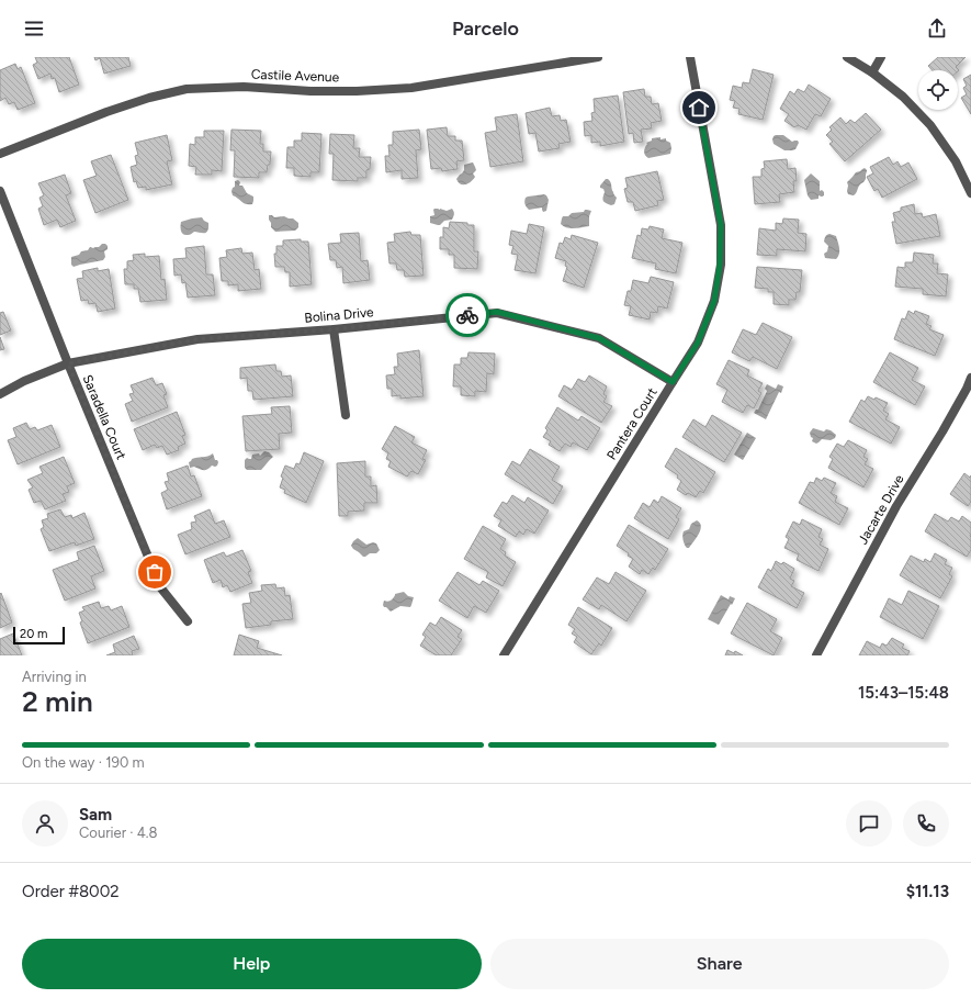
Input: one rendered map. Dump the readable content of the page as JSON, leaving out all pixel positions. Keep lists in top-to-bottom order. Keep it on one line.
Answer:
{"streets":{"street":["Castile Avenue","Bolina Drive","Saradella Court","Pantera Court","Jacarte Drive"]},"crossings":[["Bolina Drive","Saradella Court"],["Bolina Drive","Pantera Court"]],"scale_bar":"20 m","page":{"header":"Parcelo","scale":"20 m","heading":["2 min","Arriving in","15:43–15:48"],"panel":["Sam","Courier · 4.8","Order #8002","$11.13"],"bar":"On the way · 190 m","buttons":["Help","Share"]}}
